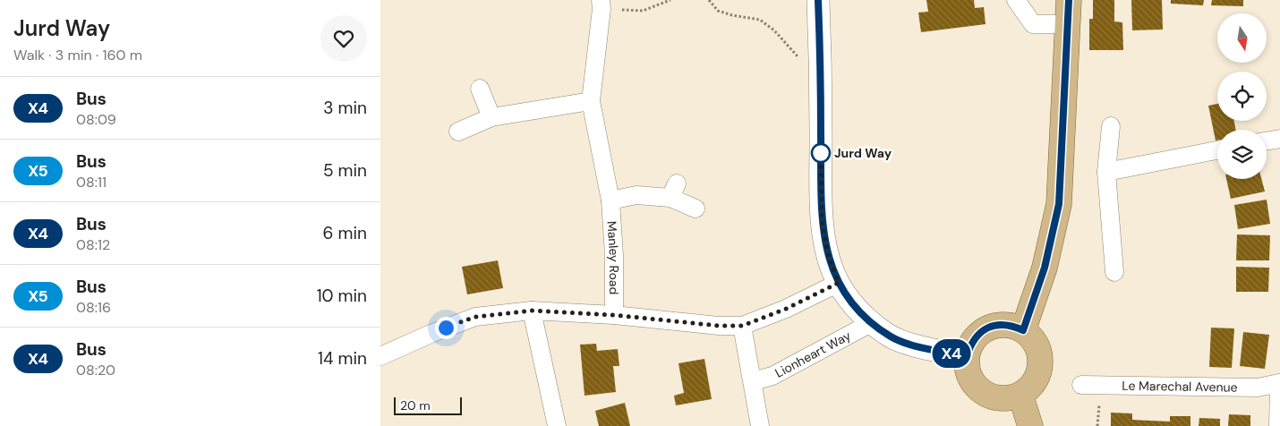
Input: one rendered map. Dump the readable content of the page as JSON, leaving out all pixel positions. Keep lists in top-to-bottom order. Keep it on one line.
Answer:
{"streets":{"street":["Manley Road","Lionheart Way","Le Marechal Avenue"]},"places":["Jurd Way"],"lines":["bus line X4"],"scale_bar":"20 m","north":"bottom","page":{"heading":["Jurd Way","Walk · 3 min · 160 m"],"on_map":"X4","list":[{"mark":"X4","name":"Bus","note":"08:09","value":"3 min"},{"mark":"X5","name":"Bus","note":"08:11","value":"5 min"},{"mark":"X4","name":"Bus","note":"08:12","value":"6 min"},{"mark":"X5","name":"Bus","note":"08:16","value":"10 min"},{"mark":"X4","name":"Bus","note":"08:20","value":"14 min"}],"scale":"20 m"}}
